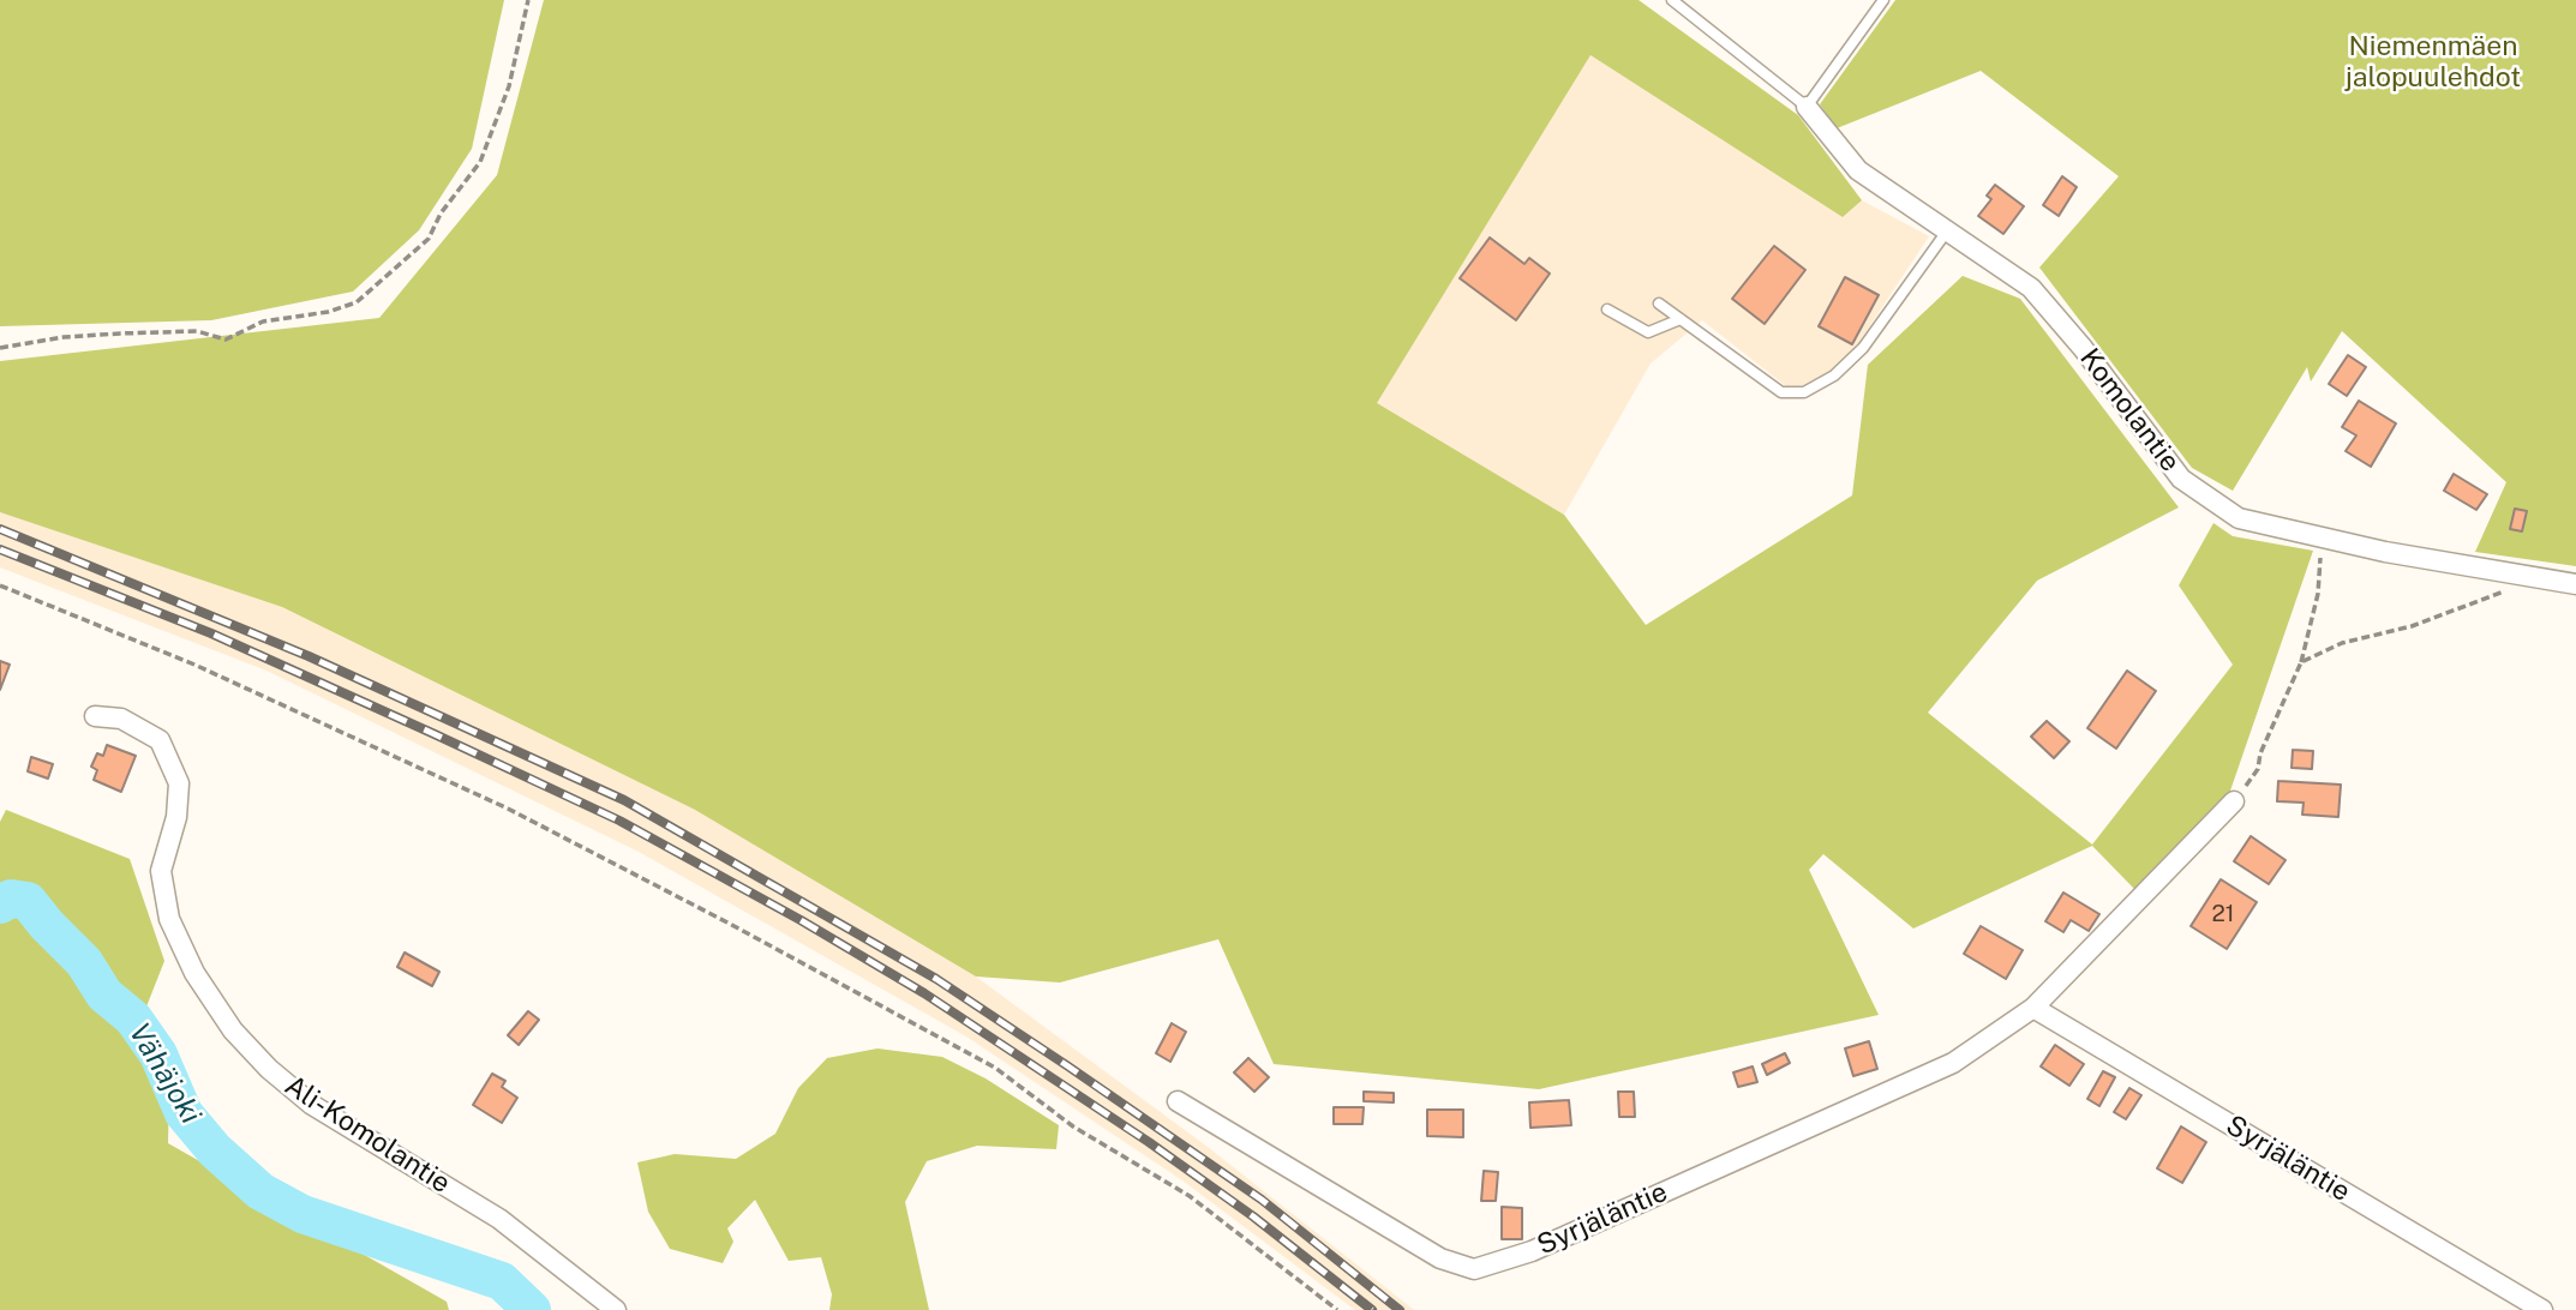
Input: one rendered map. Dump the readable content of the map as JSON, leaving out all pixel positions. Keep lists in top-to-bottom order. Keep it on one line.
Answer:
{"streets":{"street":["Komolantie","Ali-Komolantie","Syrjäläntie"]},"water":["Vähäjoki"],"parks":["Niemenmäen jalopuulehdot"],"house_numbers":["21"]}
